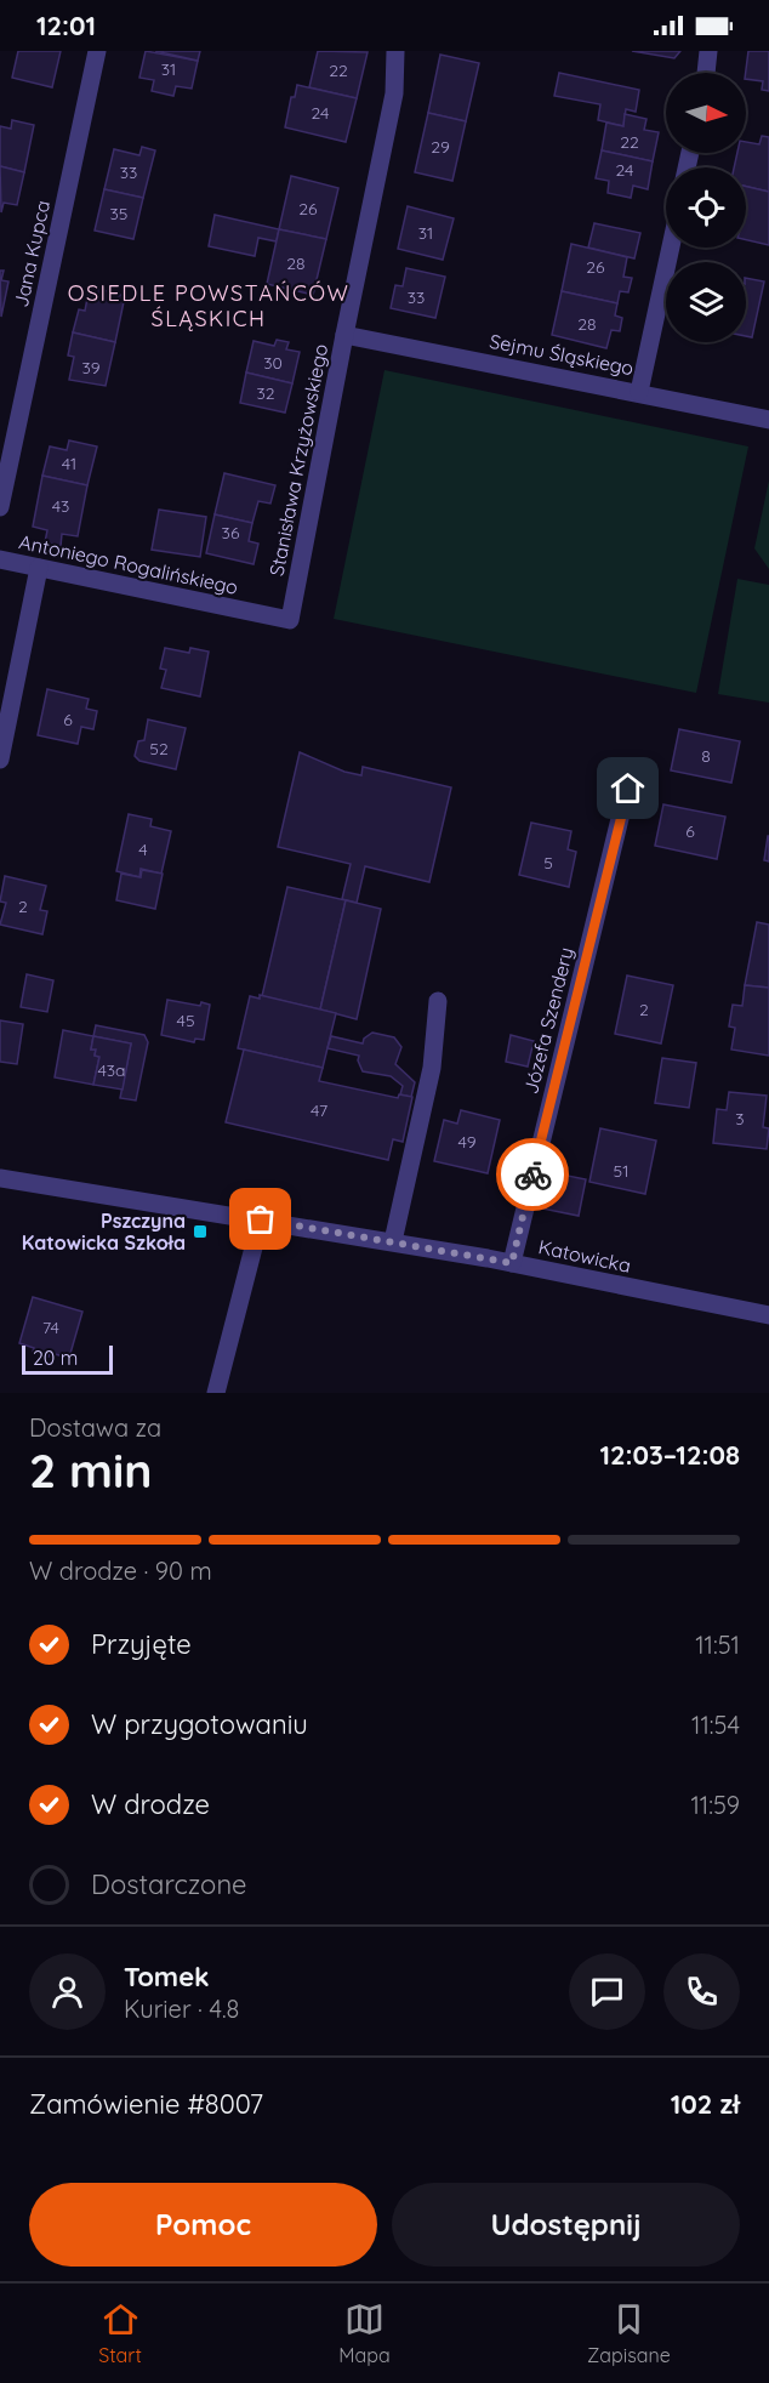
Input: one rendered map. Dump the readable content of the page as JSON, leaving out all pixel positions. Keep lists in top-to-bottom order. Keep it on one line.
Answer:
{"streets":{"street":["Jana Kupca","Sejmu Śląskiego","Stanisława Krzyżowskiego","Antoniego Rogalińskiego","Józefa Szendery","Katowicka"]},"crossings":[["Sejmu Śląskiego","Stanisława Krzyżowskiego"],["Stanisława Krzyżowskiego","Antoniego Rogalińskiego"],["Józefa Szendery","Katowicka"]],"districts":["OSIEDLE POWSTAŃCÓW ŚLĄSKICH"],"places":{"transit":["Pszczyna Katowicka Szkoła"]},"house_numbers":["31","22","24","22","29","24","33","26","35","31","28","26","33","28","30","39","32","41","43","36","6","52","8","6","4","5","2","2","45","43a","47","3","49","51","74"],"scale_bar":"20 m","north":"right","page":{"status":"12:01","scale":"20 m","heading":["2 min","Dostawa za","12:03–12:08"],"panel":["Tomek","Kurier · 4.8","Zamówienie #8007","102 zł"],"bar":"W drodze · 90 m","list":[["Przyjęte","11:51"],["W przygotowaniu","11:54"],["W drodze","11:59"],"Dostarczone"],"buttons":["Pomoc","Udostępnij"],"tabs":["Start","Mapa","Zapisane"]}}
